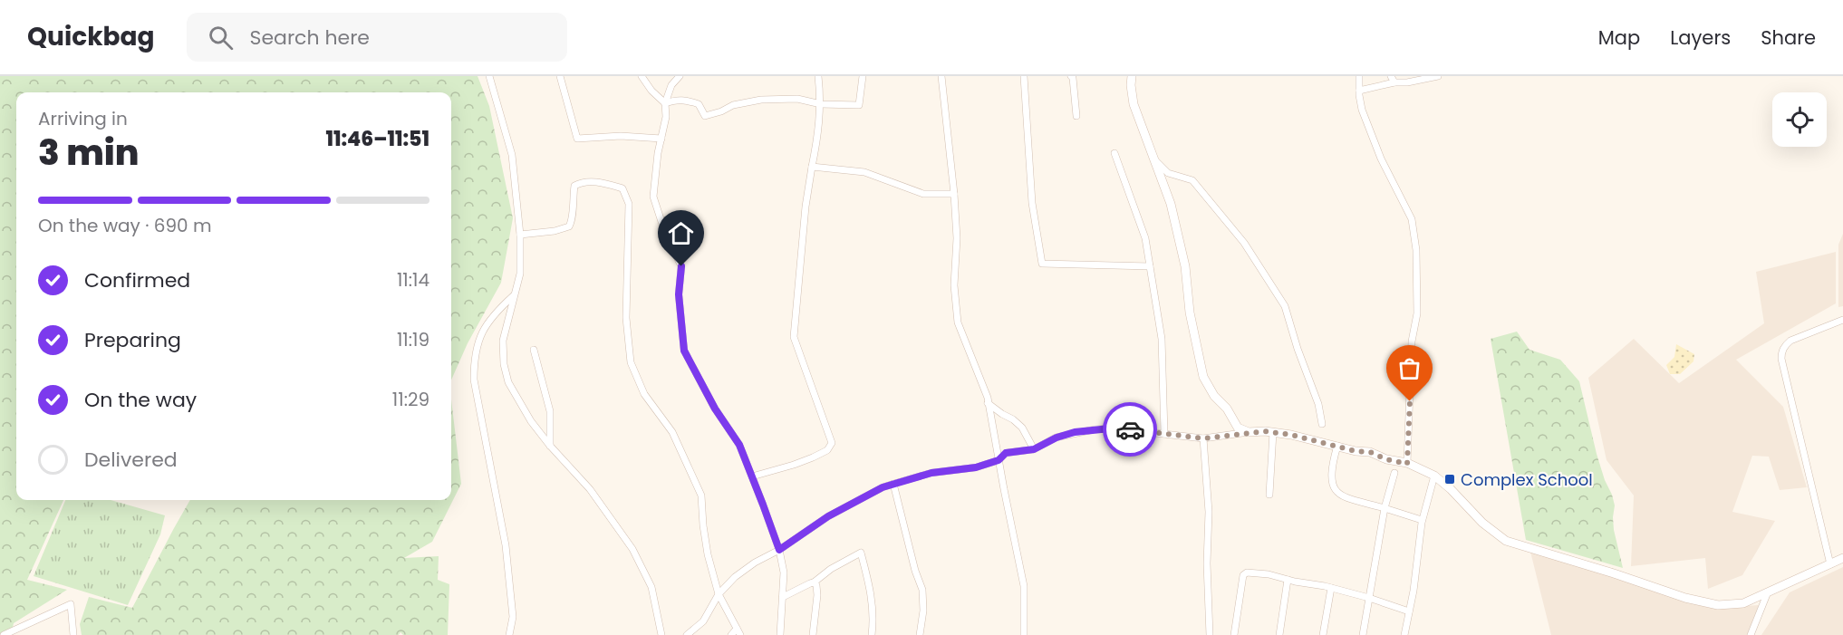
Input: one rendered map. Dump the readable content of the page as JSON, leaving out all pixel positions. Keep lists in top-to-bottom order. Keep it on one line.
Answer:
{"places":{"transit":["Complex School"]},"page":{"header":"Quickbag","search":"Search here","nav":["Map","Layers","Share"],"heading":["3 min","Arriving in","11:46–11:51"],"bar":"On the way · 690 m","list":[["Confirmed","11:14"],["Preparing","11:19"],["On the way","11:29"],"Delivered"]}}
